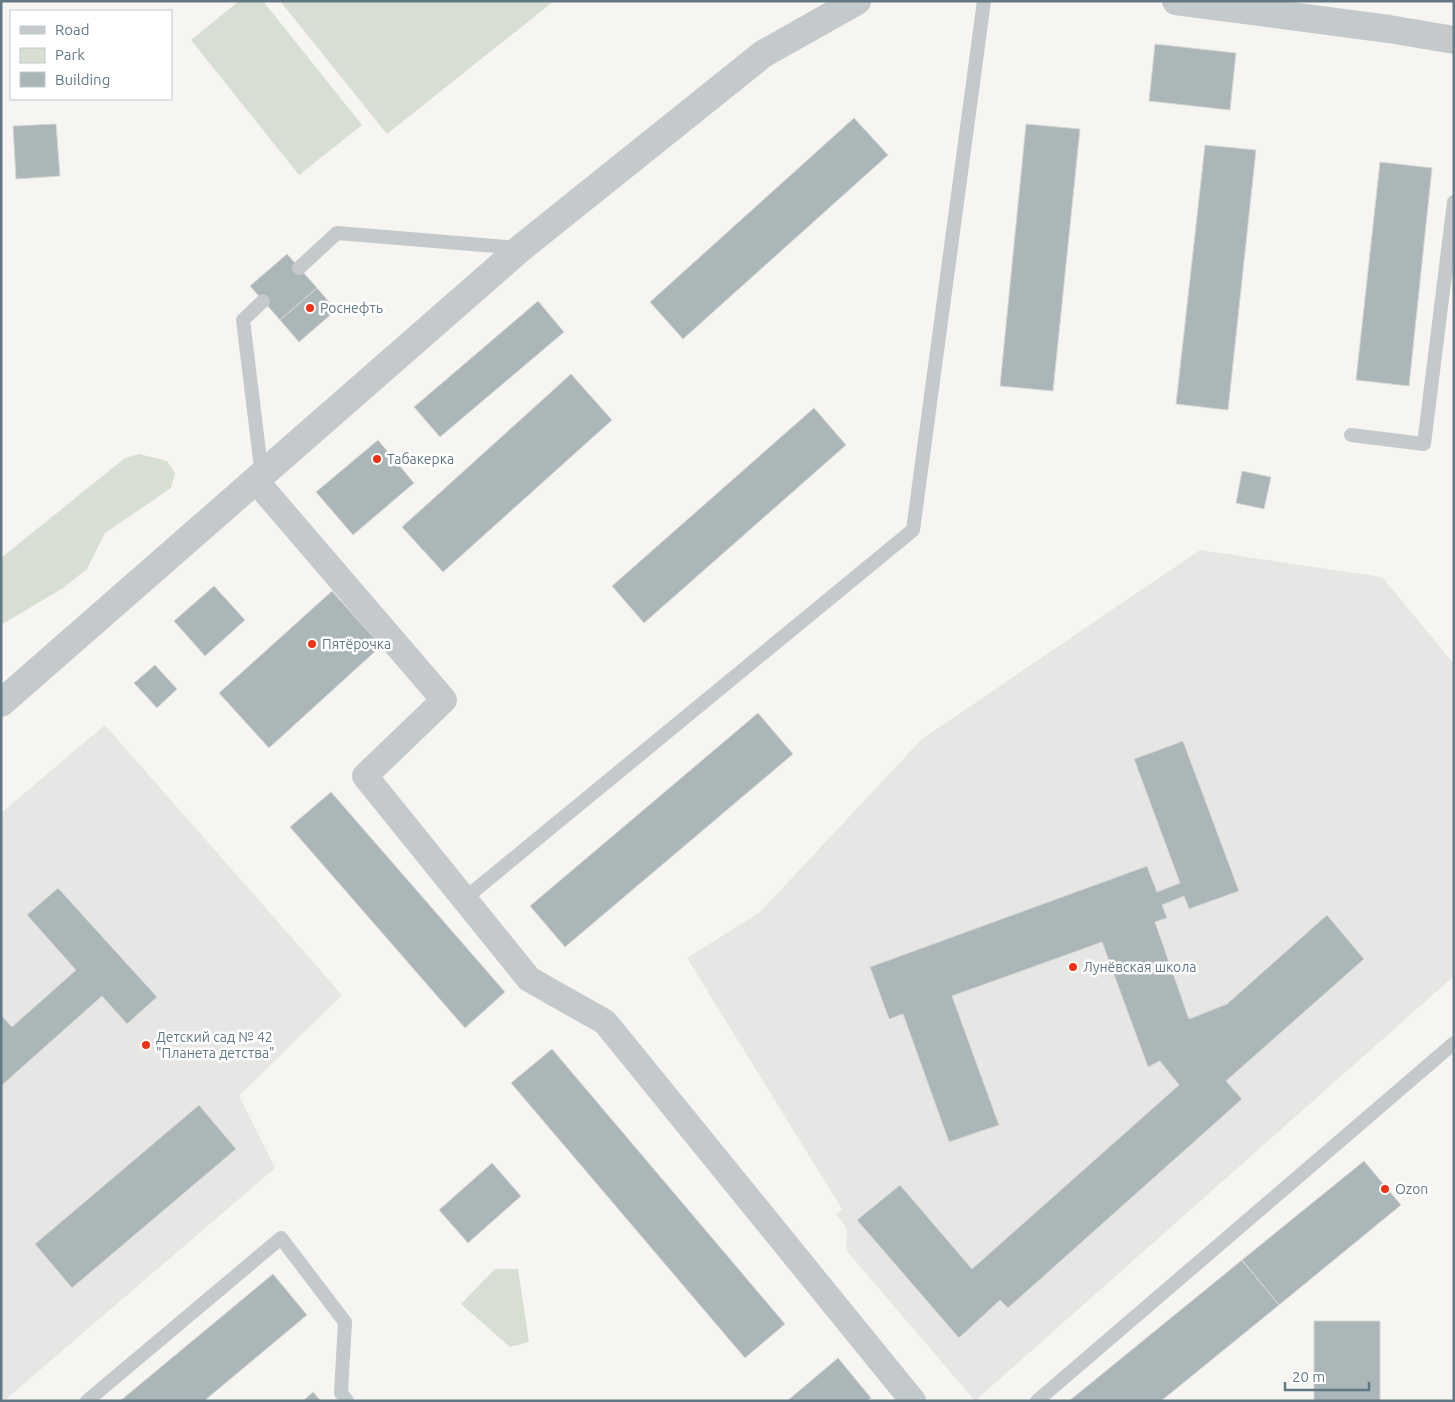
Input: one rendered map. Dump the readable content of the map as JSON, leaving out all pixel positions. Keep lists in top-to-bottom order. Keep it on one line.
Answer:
{"places":["Роснефть","Табакерка","Пятёрочка","Лунёвская школа","Детский сад № 42 \"Планета детства\"","Ozon"],"legend":["Road","Park","Building"],"scale_bar":"20 m"}
